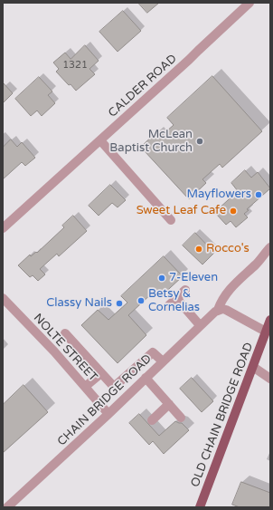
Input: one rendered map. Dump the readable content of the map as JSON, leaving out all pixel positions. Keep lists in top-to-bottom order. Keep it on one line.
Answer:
{"streets":{"main road":["OLD CHAIN BRIDGE ROAD"],"street":["CALDER ROAD","NOLTE STREET","CHAIN BRIDGE ROAD"]},"crossings":[["NOLTE STREET","CHAIN BRIDGE ROAD"]],"places":["McLean Baptist Church","Mayflowers","Sweet Leaf Cafe","Rocco's","7-Eleven","Betsy & Cornelias","Classy Nails"],"house_numbers":["1321"]}
